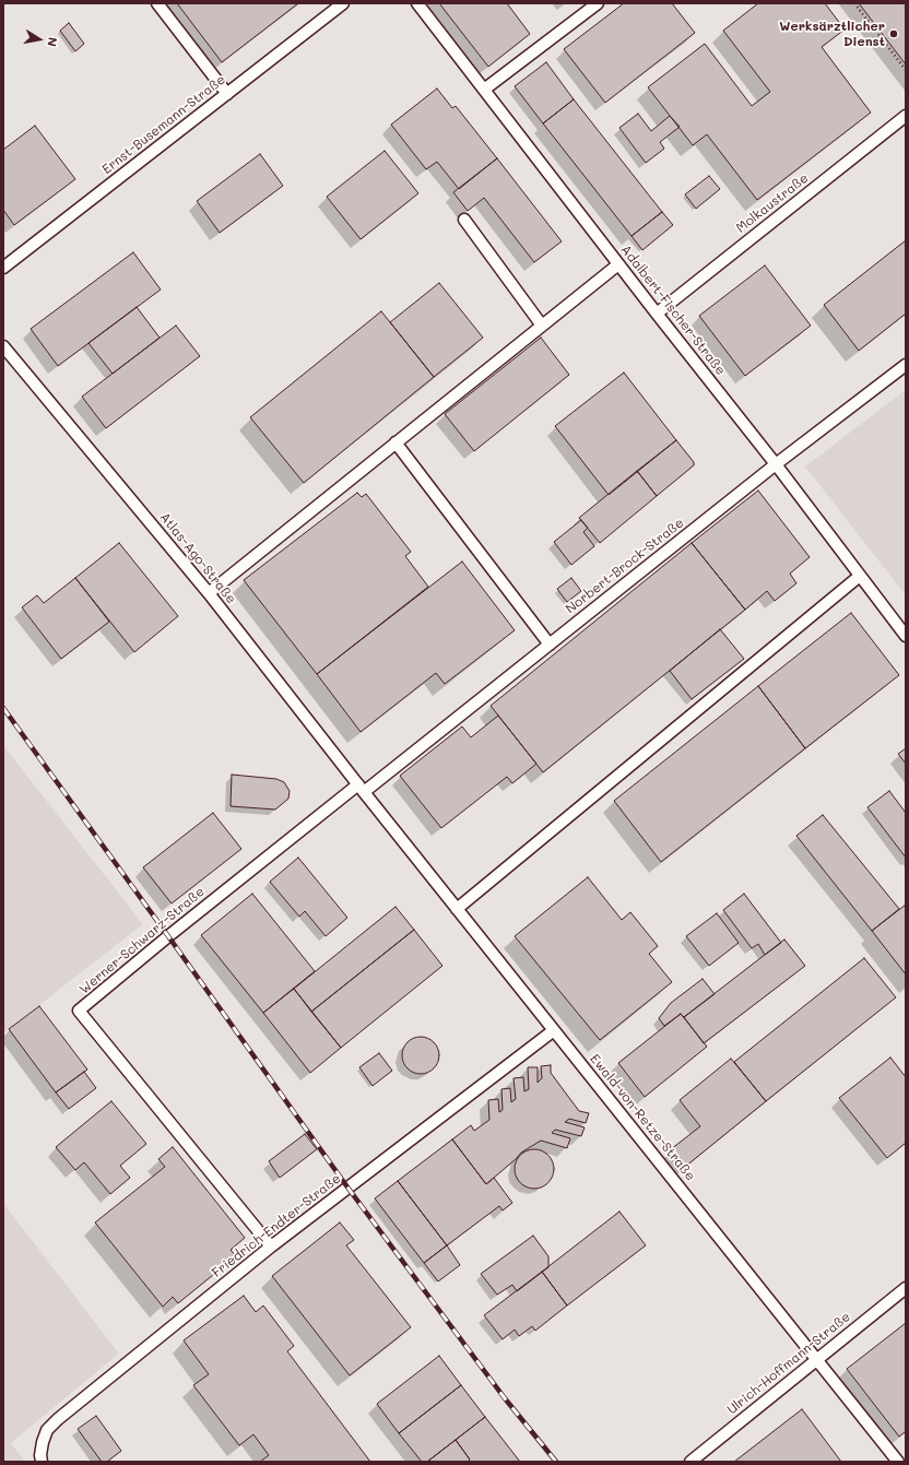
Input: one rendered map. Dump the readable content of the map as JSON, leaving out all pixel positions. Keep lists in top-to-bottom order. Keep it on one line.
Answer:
{"streets":{"lane":["Ernst-Busemann-Straße","Molkaustraße","Adalbert-Fischer-Straße","Atlas-Ago-Straße","Norbert-Brock-Straße","Werner-Schwarz-Straße","Ewald-von-Retze-Straße","Friedrich-Endter-Straße","Ulrich-Hoffmann-Straße"]},"crossings":[["Molkaustraße","Adalbert-Fischer-Straße"],["Adalbert-Fischer-Straße","Norbert-Brock-Straße"],["Atlas-Ago-Straße","Norbert-Brock-Straße"],["Atlas-Ago-Straße","Werner-Schwarz-Straße"],["Atlas-Ago-Straße","Ewald-von-Retze-Straße"],["Norbert-Brock-Straße","Werner-Schwarz-Straße"],["Norbert-Brock-Straße","Ewald-von-Retze-Straße"],["Werner-Schwarz-Straße","Ewald-von-Retze-Straße"],["Werner-Schwarz-Straße","Friedrich-Endter-Straße"],["Ewald-von-Retze-Straße","Friedrich-Endter-Straße"],["Ewald-von-Retze-Straße","Ulrich-Hoffmann-Straße"]],"places":["Werksärztlicher Dienst"],"north":"right"}
